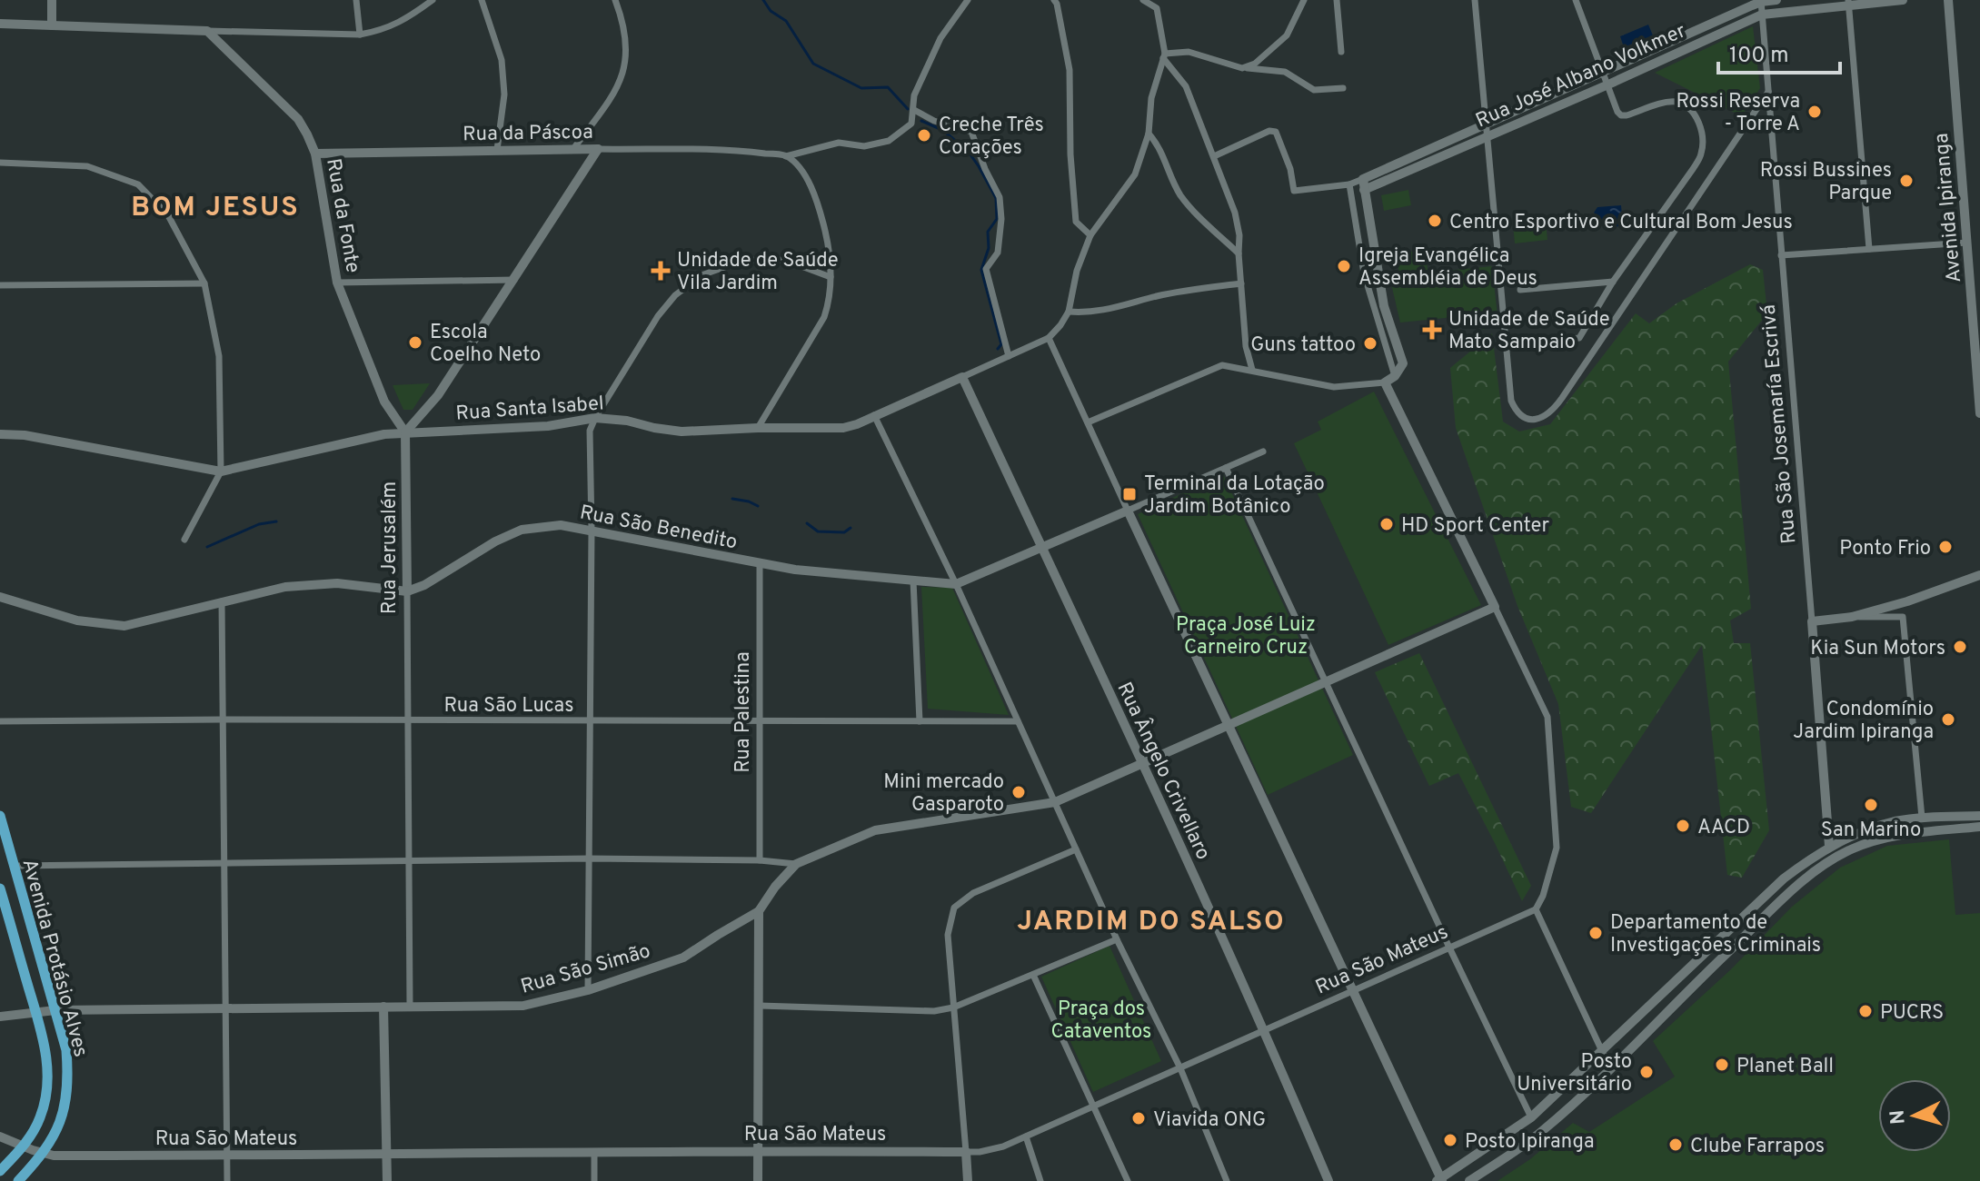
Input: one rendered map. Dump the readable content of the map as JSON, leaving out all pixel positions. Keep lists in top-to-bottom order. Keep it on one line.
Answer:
{"streets":{"main road":["Avenida Protásio Alves"],"street":["Rua José Albano Volkmer","Rua da Páscoa","Avenida Ipiranga","Rua da Fonte","Rua Santa Isabel","Rua São Josemaría Escrivá","Rua São Benedito","Rua Jerusalém","Rua São Lucas","Rua Palestina","Rua Ângelo Crivellaro","Rua São Mateus","Rua São Simão"]},"crossings":[["Rua José Albano Volkmer","Rua São Josemaría Escrivá"],["Rua da Páscoa","Rua da Fonte"],["Rua da Fonte","Rua Santa Isabel"],["Rua da Fonte","Rua Jerusalém"],["Rua Santa Isabel","Rua Jerusalém"],["Rua Santa Isabel","Rua Ângelo Crivellaro"],["Rua São Benedito","Rua Jerusalém"],["Rua São Benedito","Rua Palestina"],["Rua São Benedito","Rua Ângelo Crivellaro"],["Rua Jerusalém","Rua São Lucas"],["Rua Jerusalém","Rua São Simão"],["Rua São Lucas","Rua Palestina"],["Rua Ângelo Crivellaro","Rua São Mateus"],["Rua Ângelo Crivellaro","Rua São Simão"],["Avenida Protásio Alves","Rua São Mateus"],["Avenida Protásio Alves","Rua São Simão"]],"districts":["BOM JESUS","JARDIM DO SALSO"],"parks":["Praça José Luiz Carneiro Cruz","Praça dos Cataventos"],"places":{"other":["Rossi Reserva - Torre A","Creche Três Corações","Rossi Bussines Parque","Centro Esportivo e Cultural Bom Jesus","Igreja Evangélica Assembléia de Deus","Escola Coelho Neto","Guns tattoo","HD Sport Center","Ponto Frio","Kia Sun Motors","Condomínio Jardim Ipiranga","Mini mercado Gasparoto","San Marino","AACD","Departamento de Investigações Criminais","PUCRS","Planet Ball","Posto Universitário","Viavida ONG","Posto Ipiranga","Clube Farrapos"],"health":["Unidade de Saúde Vila Jardim","Unidade de Saúde Mato Sampaio"],"transit":["Terminal da Lotação Jardim Botânico"]},"scale_bar":"100 m","north":"left"}
